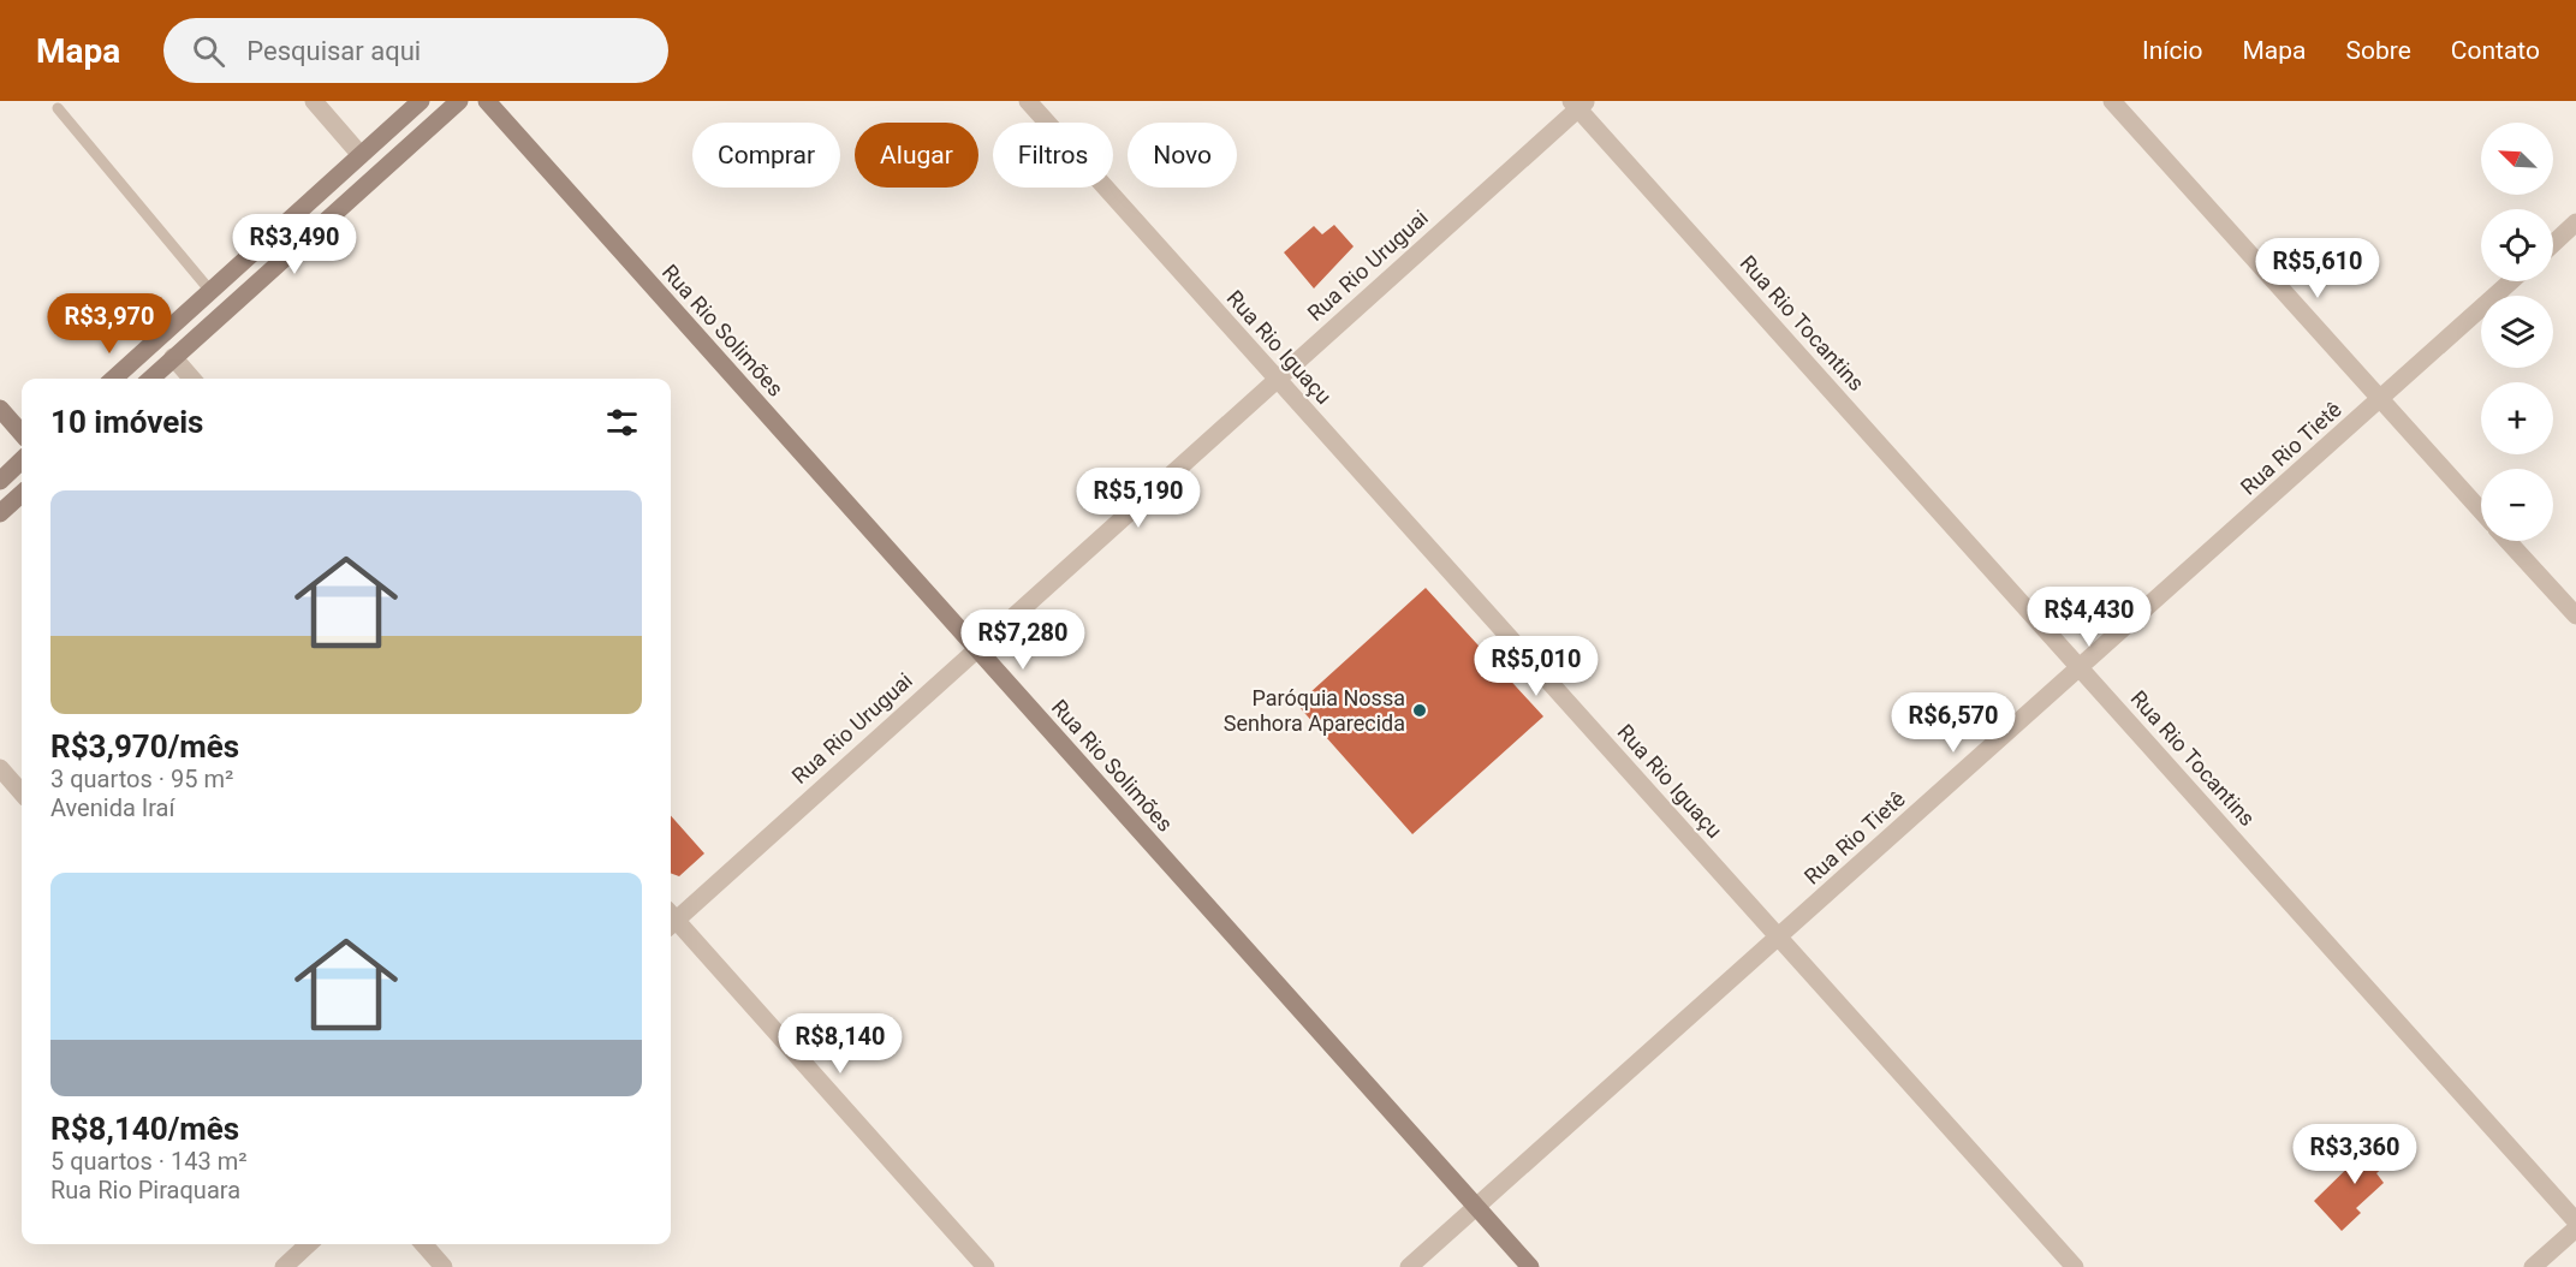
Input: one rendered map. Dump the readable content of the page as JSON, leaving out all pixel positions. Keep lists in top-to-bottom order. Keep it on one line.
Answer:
{"streets":{"street":["Rua Rio Uruguai","Rua Rio Tocantins","Rua Rio Solimões","Rua Rio Iguaçu","Rua Rio Tietê"]},"crossings":[["Rua Rio Uruguai","Rua Rio Tocantins"],["Rua Rio Uruguai","Rua Rio Solimões"],["Rua Rio Uruguai","Rua Rio Iguaçu"],["Rua Rio Tocantins","Rua Rio Tietê"],["Rua Rio Solimões","Rua Rio Tietê"],["Rua Rio Iguaçu","Rua Rio Tietê"]],"places":["Paróquia Nossa Senhora Aparecida"],"north":"top left","page":{"header":"Mapa","search":"Pesquisar aqui","nav":["Início","Mapa","Sobre","Contato"],"map_buttons":["+","−"],"chip":["Comprar","Alugar","Filtros","Novo"],"price":["R$3,490","R$5,610","R$3,970","R$5,190","R$4,430","R$7,280","R$5,010","R$6,570","R$8,140","R$3,360"],"heading":"10 imóveis","list":[{"name":"R$3,970/mês","note":"3 quartos · 95 m² · Avenida Iraí"},{"name":"R$8,140/mês","note":"5 quartos · 143 m² · Rua Rio Piraquara"}]}}
